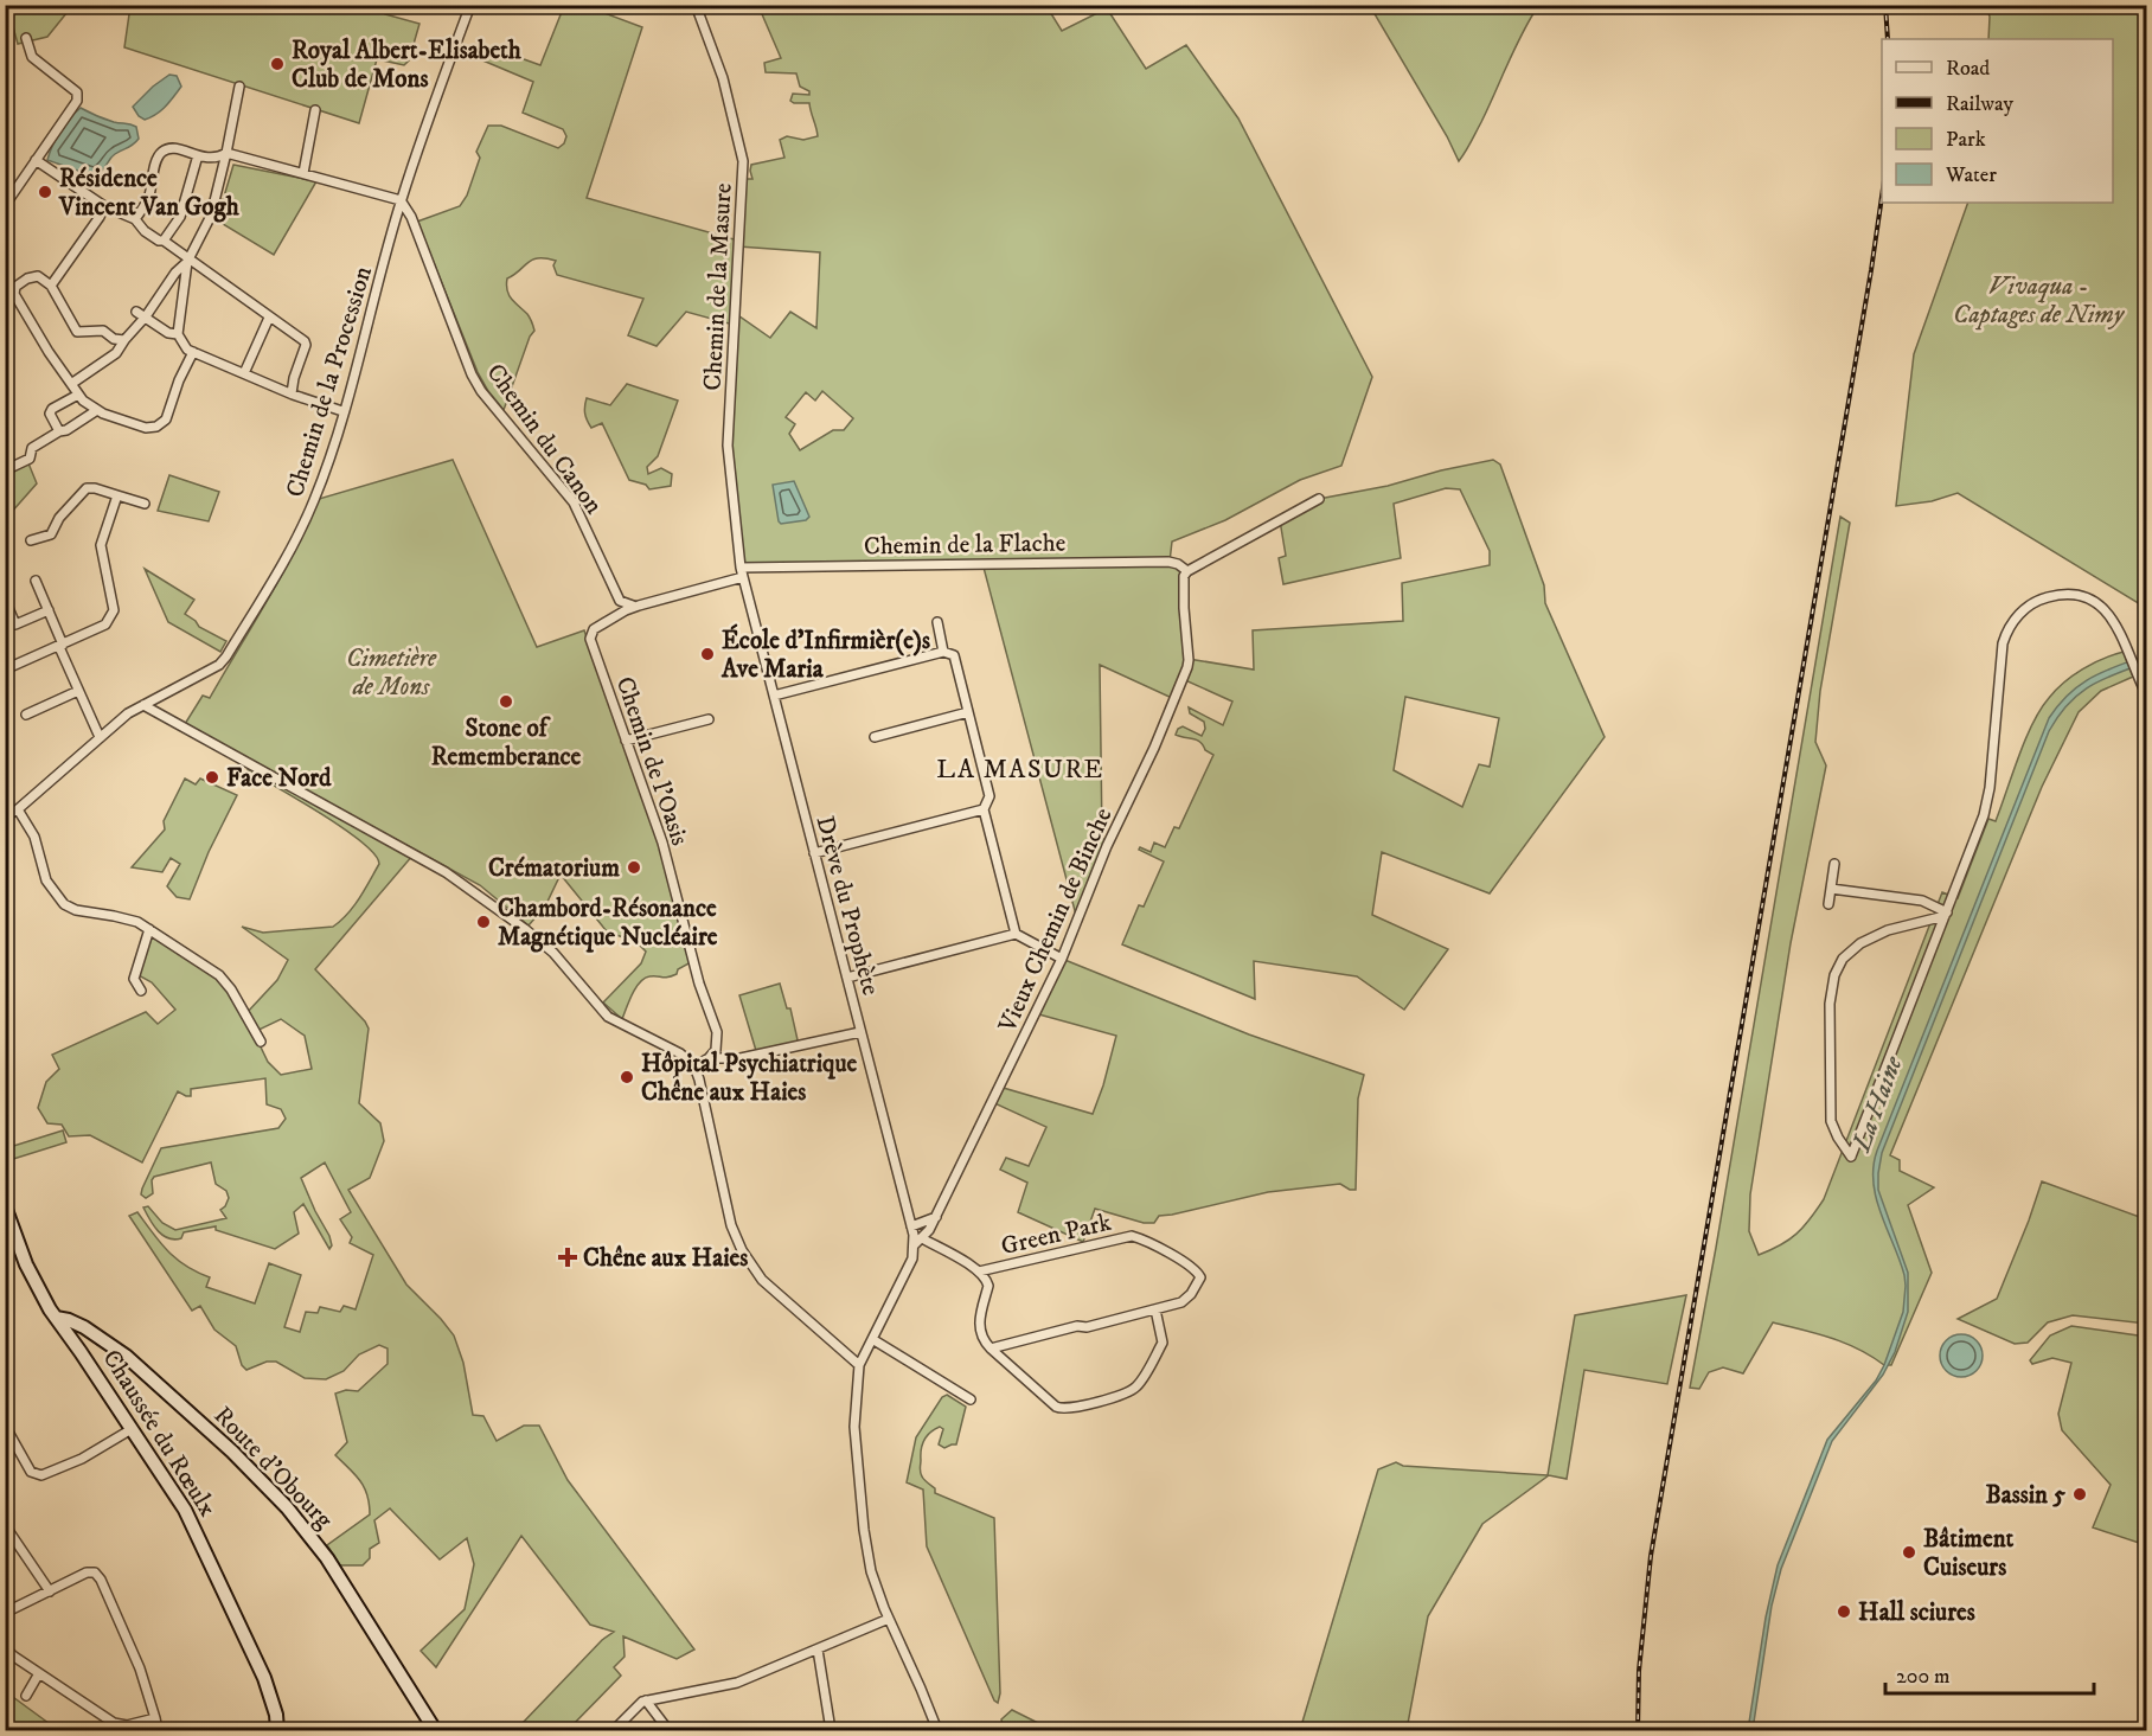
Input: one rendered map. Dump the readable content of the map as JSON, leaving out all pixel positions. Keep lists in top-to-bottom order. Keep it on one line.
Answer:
{"streets":{"main road":["Chaussée du Rœulx","Route d'Obourg"],"street":["Chemin de la Masure","Chemin de la Procession","Chemin du Canon","Chemin de la Flache","Chemin de l'Oasis","Drève du Prophète","Vieux Chemin de Binche","Green Park"]},"crossings":[["Chemin de la Masure","Chemin de la Flache"],["Chemin de la Masure","Chemin de l'Oasis"],["Chemin de la Masure","Drève du Prophète"],["Chemin de la Procession","Chemin du Canon"],["Chemin du Canon","Chemin de l'Oasis"],["Chemin de la Flache","Vieux Chemin de Binche"],["Chemin de l'Oasis","Drève du Prophète"],["Drève du Prophète","Vieux Chemin de Binche"],["Drève du Prophète","Green Park"],["Vieux Chemin de Binche","Green Park"],["Chaussée du Rœulx","Route d'Obourg"]],"districts":["LA MASURE"],"water":["La Haine"],"parks":["Vivaqua - Captages de Nimy","Cimetière de Mons"],"places":{"other":["Royal Albert-Elisabeth Club de Mons","Résidence Vincent Van Gogh","École d'Infirmièr(e)s Ave Maria","Stone of Rememberance","Face Nord","Crématorium","Chambord-Résonance Magnétique Nucléaire","Hôpital Psychiatrique Chêne aux Haies","Bassin 5","Bâtiment Cuiseurs","Hall sciures"],"health":["Chêne aux Haies"]},"legend":["Road","Railway","Park","Water"],"scale_bar":"200 m"}
